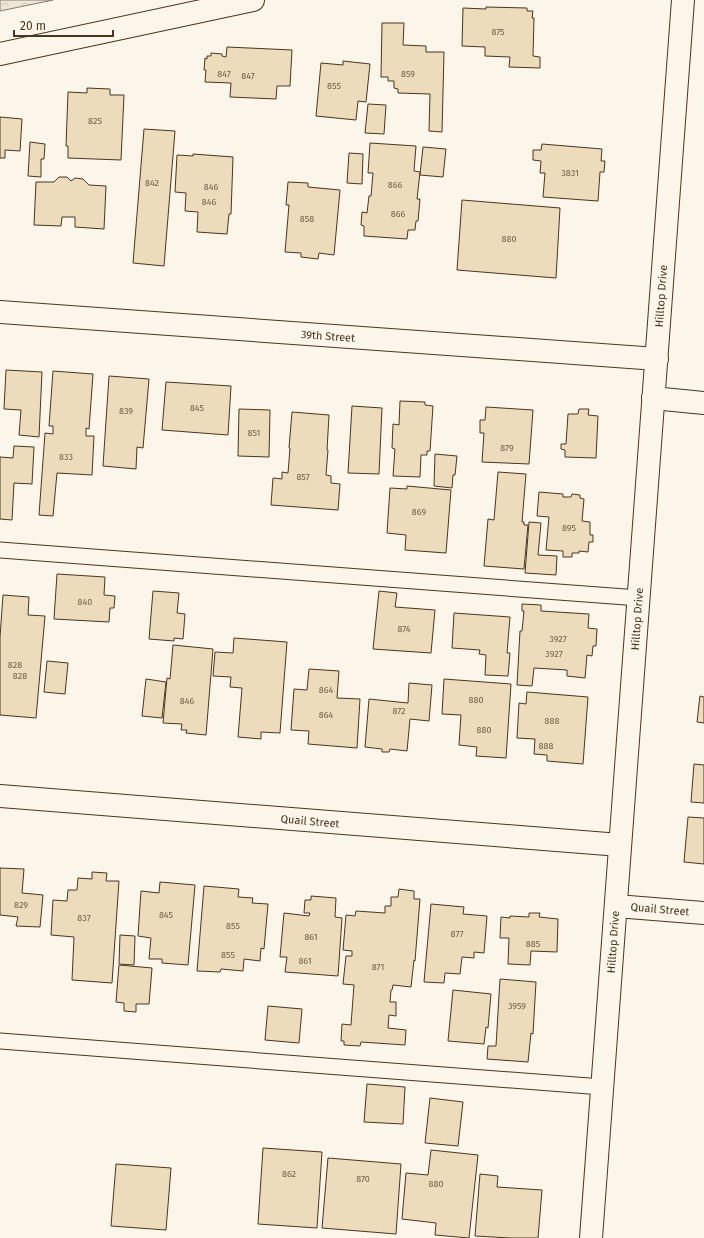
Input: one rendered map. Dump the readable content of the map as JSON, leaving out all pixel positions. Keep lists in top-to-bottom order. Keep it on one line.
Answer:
{"streets":{"street":["Hilltop Drive","39th Street","Quail Street"]},"crossings":[["Hilltop Drive","39th Street"],["Hilltop Drive","Quail Street"]],"house_numbers":["875","847","859","847","855","825","3831","842","866","846","846","866","858","880","845","839","851","879","833","857","869","895","840","874","3927","3927","828","828","864","880","846","872","864","888","880","888","829","845","837","855","877","861","885","855","861","871","3959","862","870","880"],"scale_bar":"20 m"}
